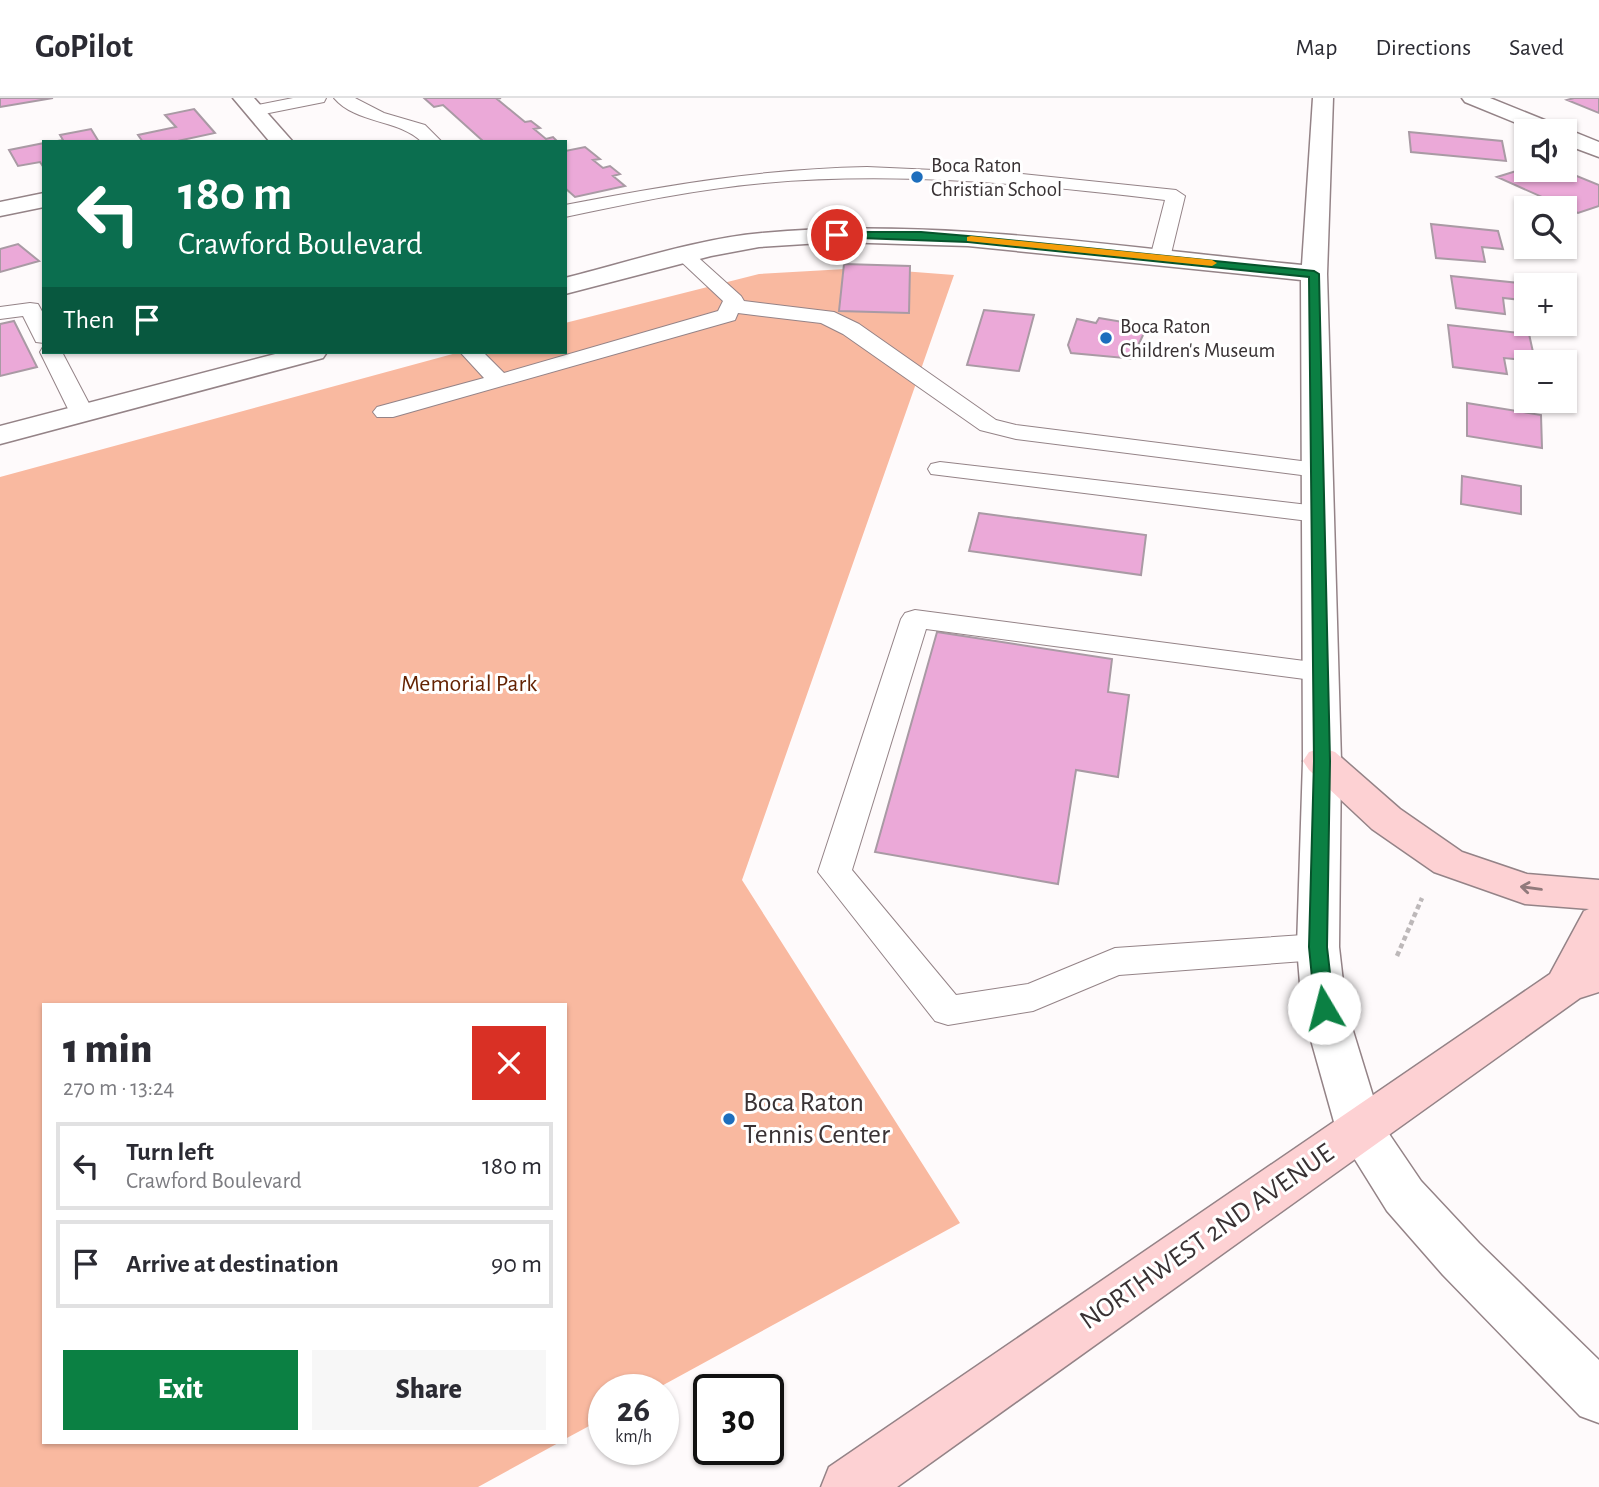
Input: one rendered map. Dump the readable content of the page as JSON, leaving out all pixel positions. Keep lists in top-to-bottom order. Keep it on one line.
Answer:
{"streets":{"street":["NORTHWEST 2ND AVENUE"]},"parks":["Memorial Park"],"places":["Boca Raton Christian School","Boca Raton Children's Museum","Boca Raton Tennis Center"],"page":{"header":"GoPilot","nav":["Map","Directions","Saved"],"map_buttons":["+","−"],"turn":["180 m","Crawford Boulevard"],"then":"Then","heading":["1 min","270 m · 13:24"],"list":[{"name":"Turn left","note":"Crawford Boulevard","value":"180 m"},{"name":"Arrive at destination","value":"90 m"}],"buttons":["Exit","Share"],"speed":"26 km/h","limit":"30"}}
